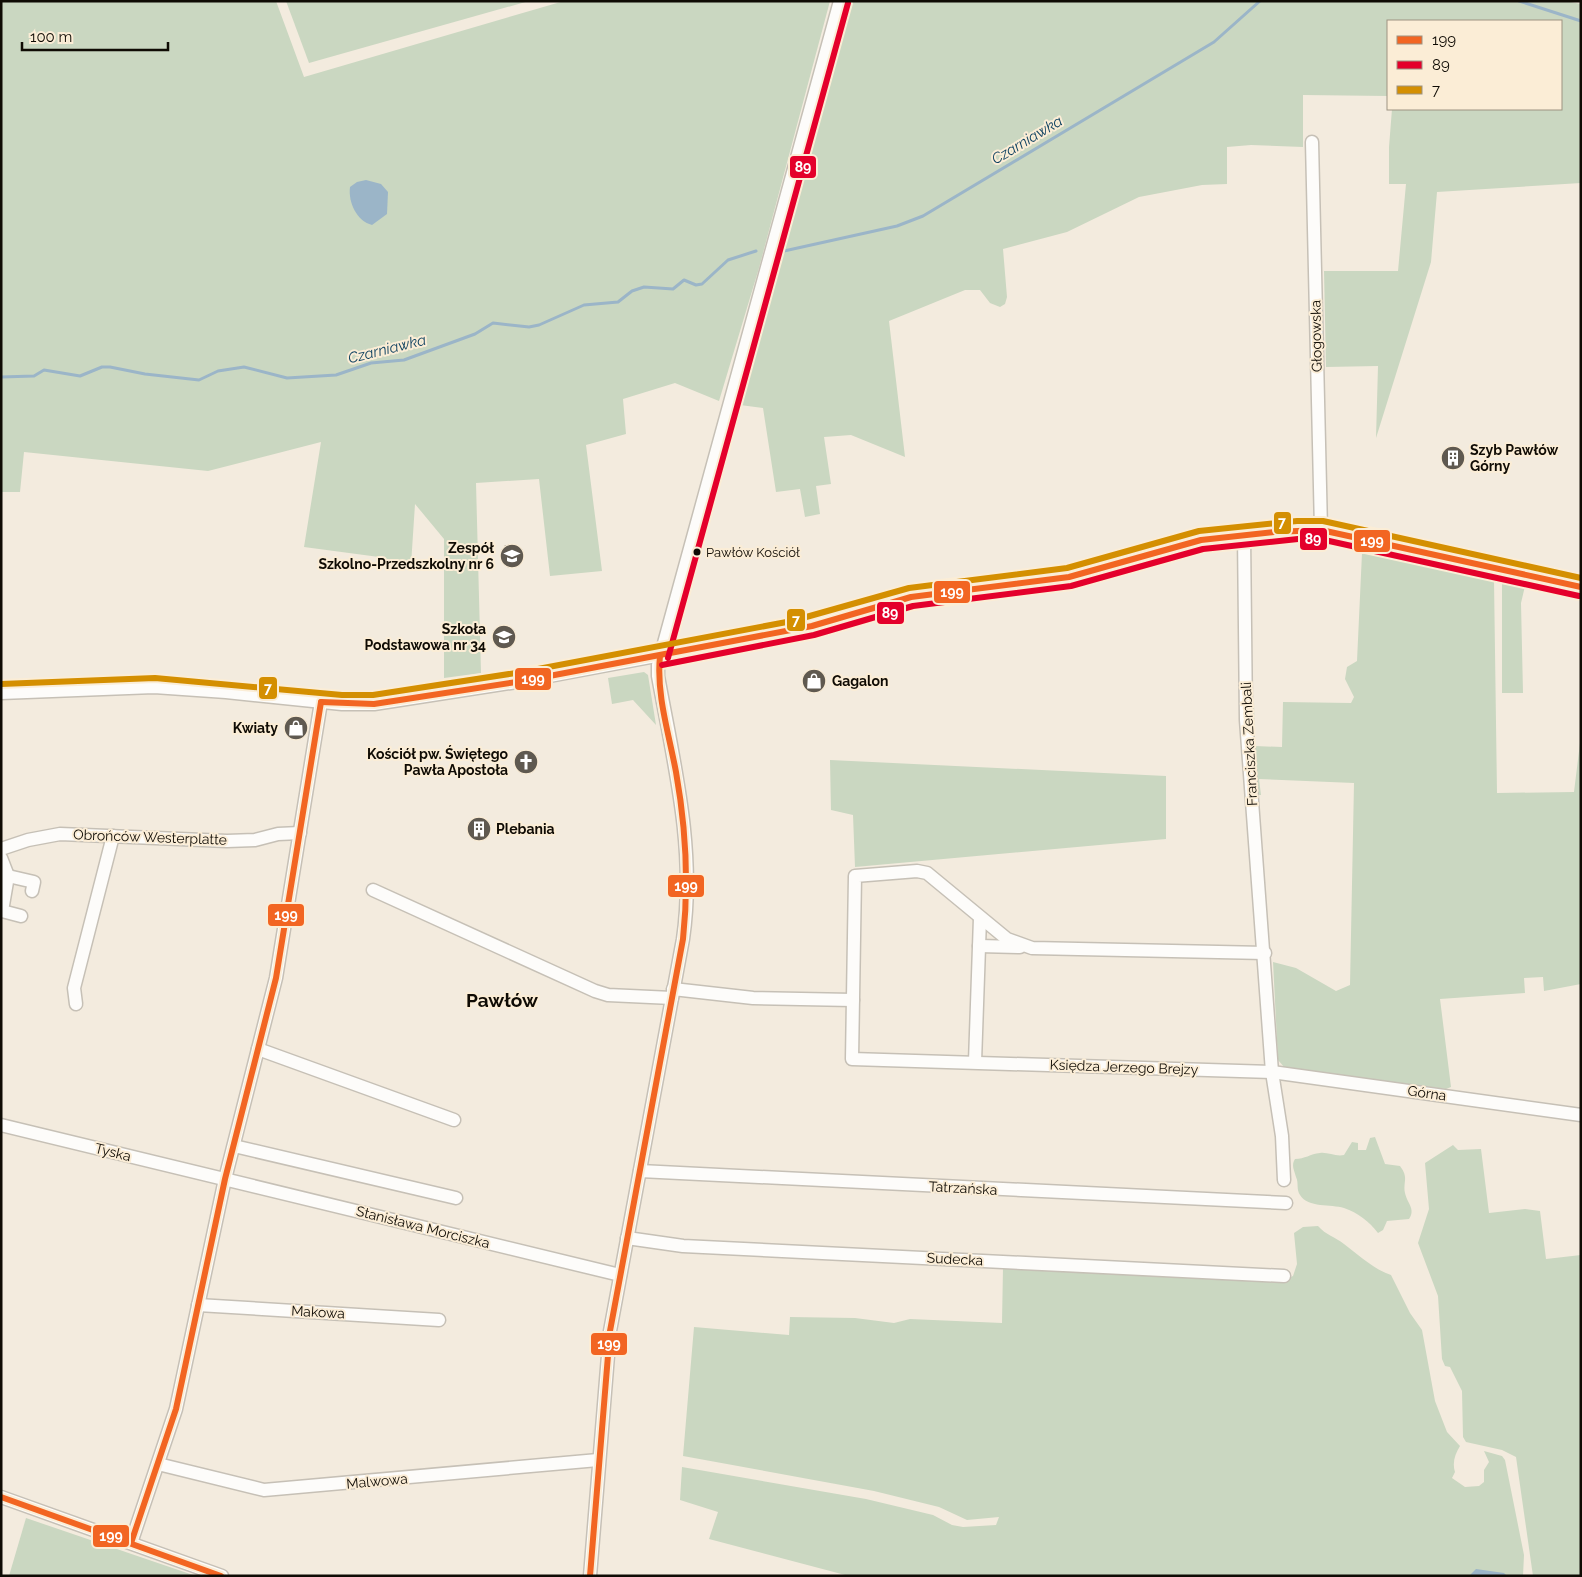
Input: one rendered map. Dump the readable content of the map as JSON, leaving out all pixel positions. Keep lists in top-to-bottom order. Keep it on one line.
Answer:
{"streets":{"street":["Głogowska","Franciszka Zembali","Obrońców Westerplatte","Księdza Jerzego Brejzy","Górna","Tyska","Tatrzańska","Stanisława Morciszka","Sudecka","Makowa","Malwowa"]},"crossings":[["Franciszka Zembali","Księdza Jerzego Brejzy"],["Franciszka Zembali","Górna"],["Księdza Jerzego Brejzy","Górna"],["Tyska","Stanisława Morciszka"]],"districts":["Pawłów"],"water":["Czarniawka"],"places":{"building":["Szyb Pawłów Górny","Plebania"],"other":["Pawłów Kościół"],"school or university":["Zespół Szkolno-Przedszkolny nr 6","Szkoła Podstawowa nr 34"],"shop":["Gagalon","Kwiaty"],"church":["Kościół pw. Świętego Pawła Apostoła"]},"lines":["transit line 89","transit line 7","transit line 199"],"legend":["199","89","7"],"scale_bar":"100 m"}
